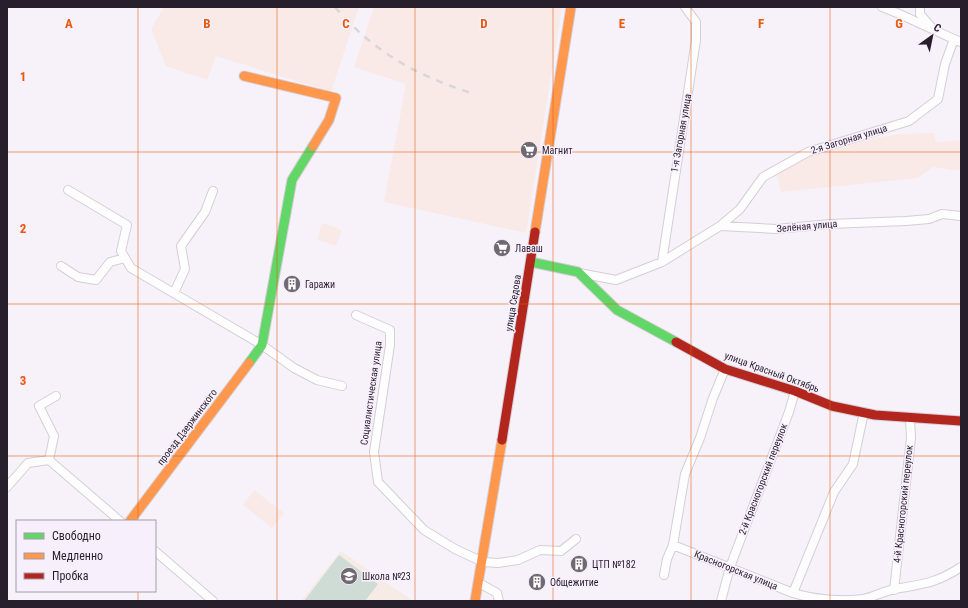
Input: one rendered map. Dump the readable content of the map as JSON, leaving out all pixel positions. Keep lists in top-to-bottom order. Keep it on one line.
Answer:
{"streets":{"street":["1-я Загорная улица","2-я Загорная улица","Зелёная улица","улица Седова","улица Красный Октябрь","Социалистическая улица","проезд Дзержинского","2-й Красногорский переулок","4-й Красногорский переулок","Красногорская улица"]},"crossings":[["2-я Загорная улица","Зелёная улица"],["улица Седова","Социалистическая улица"],["улица Красный Октябрь","2-й Красногорский переулок"],["улица Красный Октябрь","4-й Красногорский переулок"],["2-й Красногорский переулок","Красногорская улица"],["4-й Красногорский переулок","Красногорская улица"]],"places":{"supermarket":["Магнит","Лаваш"],"building":["Гаражи","ЦТП №182","Общежитие"],"school or university":["Школа №23"]},"legend":["Свободно","Медленно","Пробка"],"north":"top right","grid":{"columns":["A","B","C","D","E","F","G"],"rows":["1","2","3"]}}
